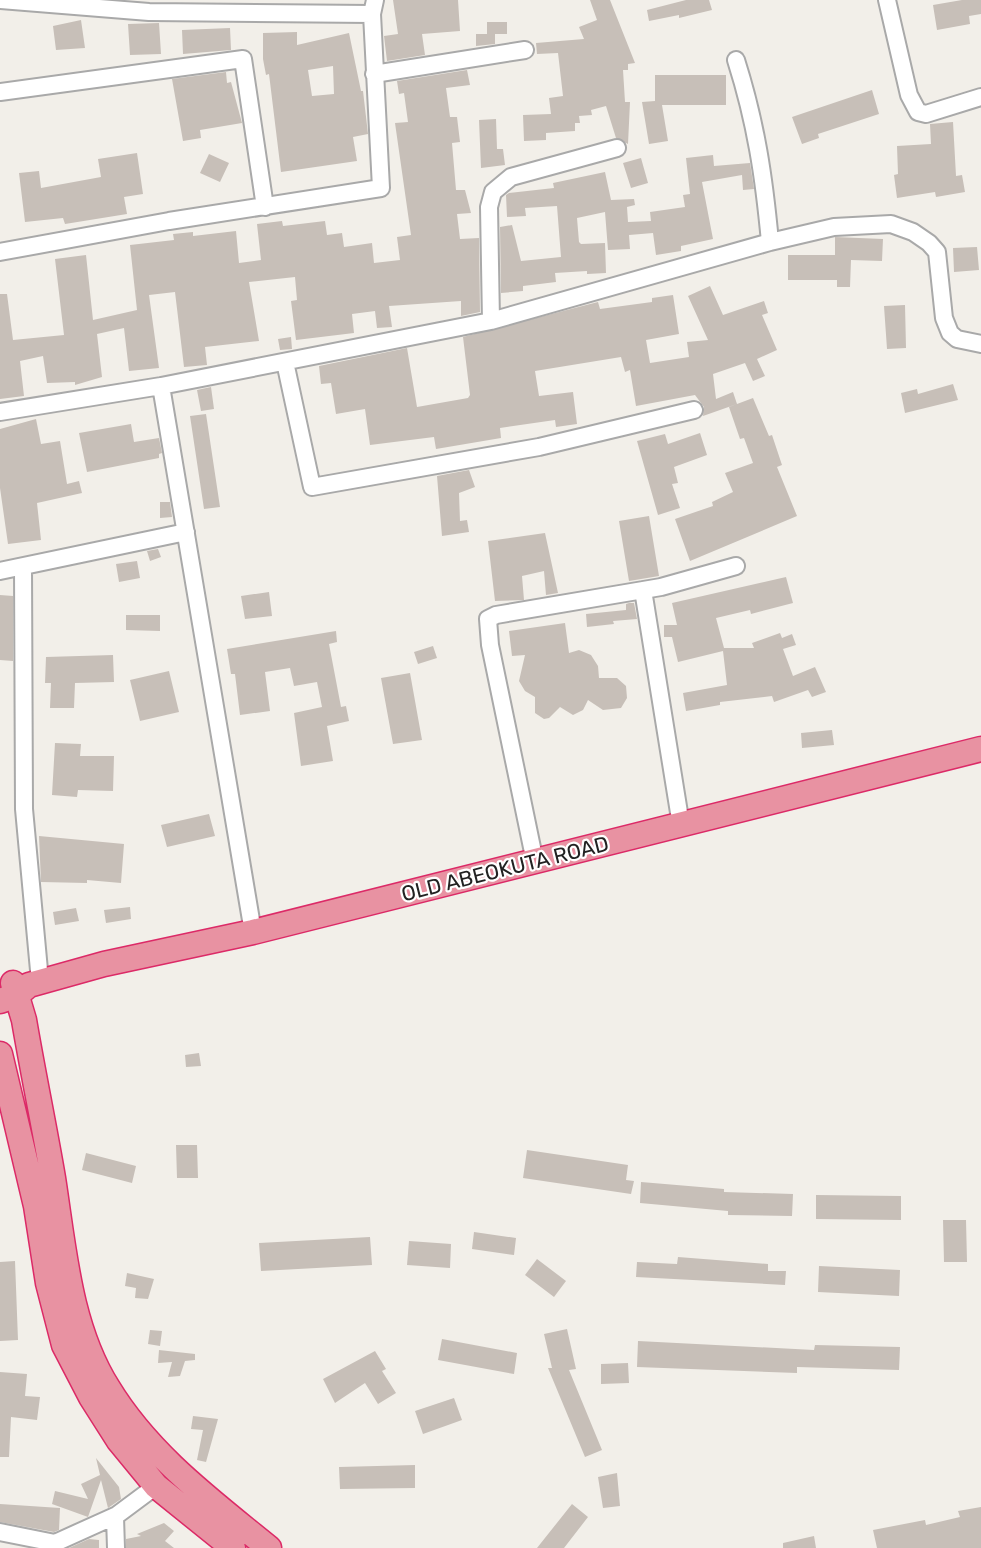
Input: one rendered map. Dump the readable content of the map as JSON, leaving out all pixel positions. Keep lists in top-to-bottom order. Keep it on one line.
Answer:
{"streets":{"highway":["OLD ABEOKUTA ROAD"]}}
